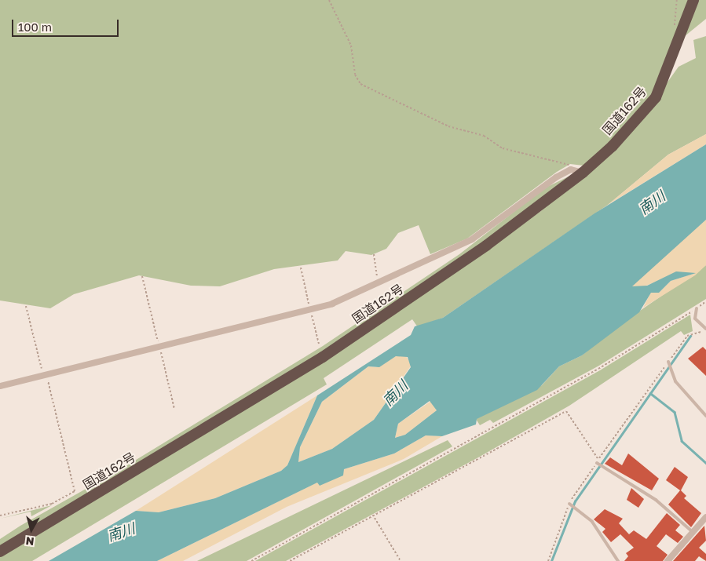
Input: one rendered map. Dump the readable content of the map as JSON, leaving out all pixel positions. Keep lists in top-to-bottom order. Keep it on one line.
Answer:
{"streets":{"highway":["国道162号"]},"water":["南川"],"scale_bar":"100 m","north":"bottom"}
